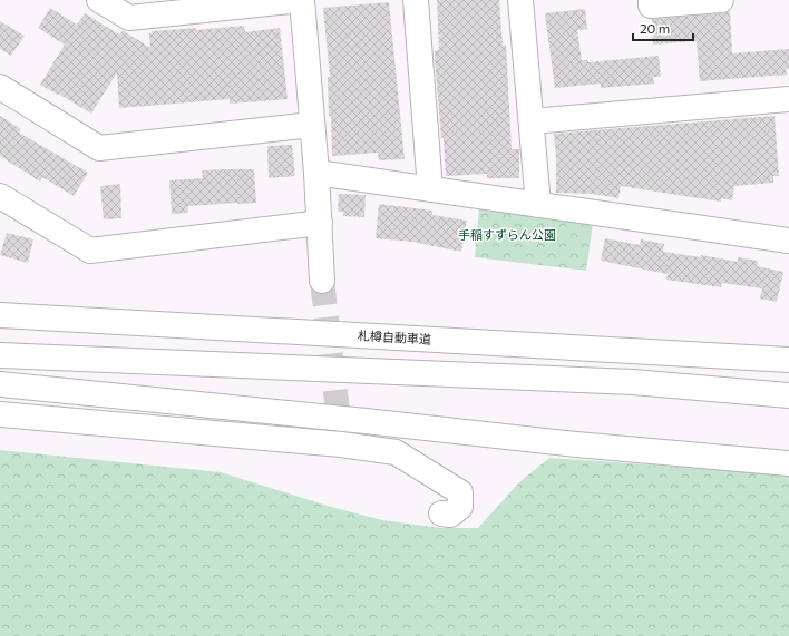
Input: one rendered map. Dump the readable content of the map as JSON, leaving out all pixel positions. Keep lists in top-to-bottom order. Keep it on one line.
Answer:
{"streets":{"main road":["札樽自動車道"]},"parks":["手稲すずらん公園"],"scale_bar":"20 m"}
